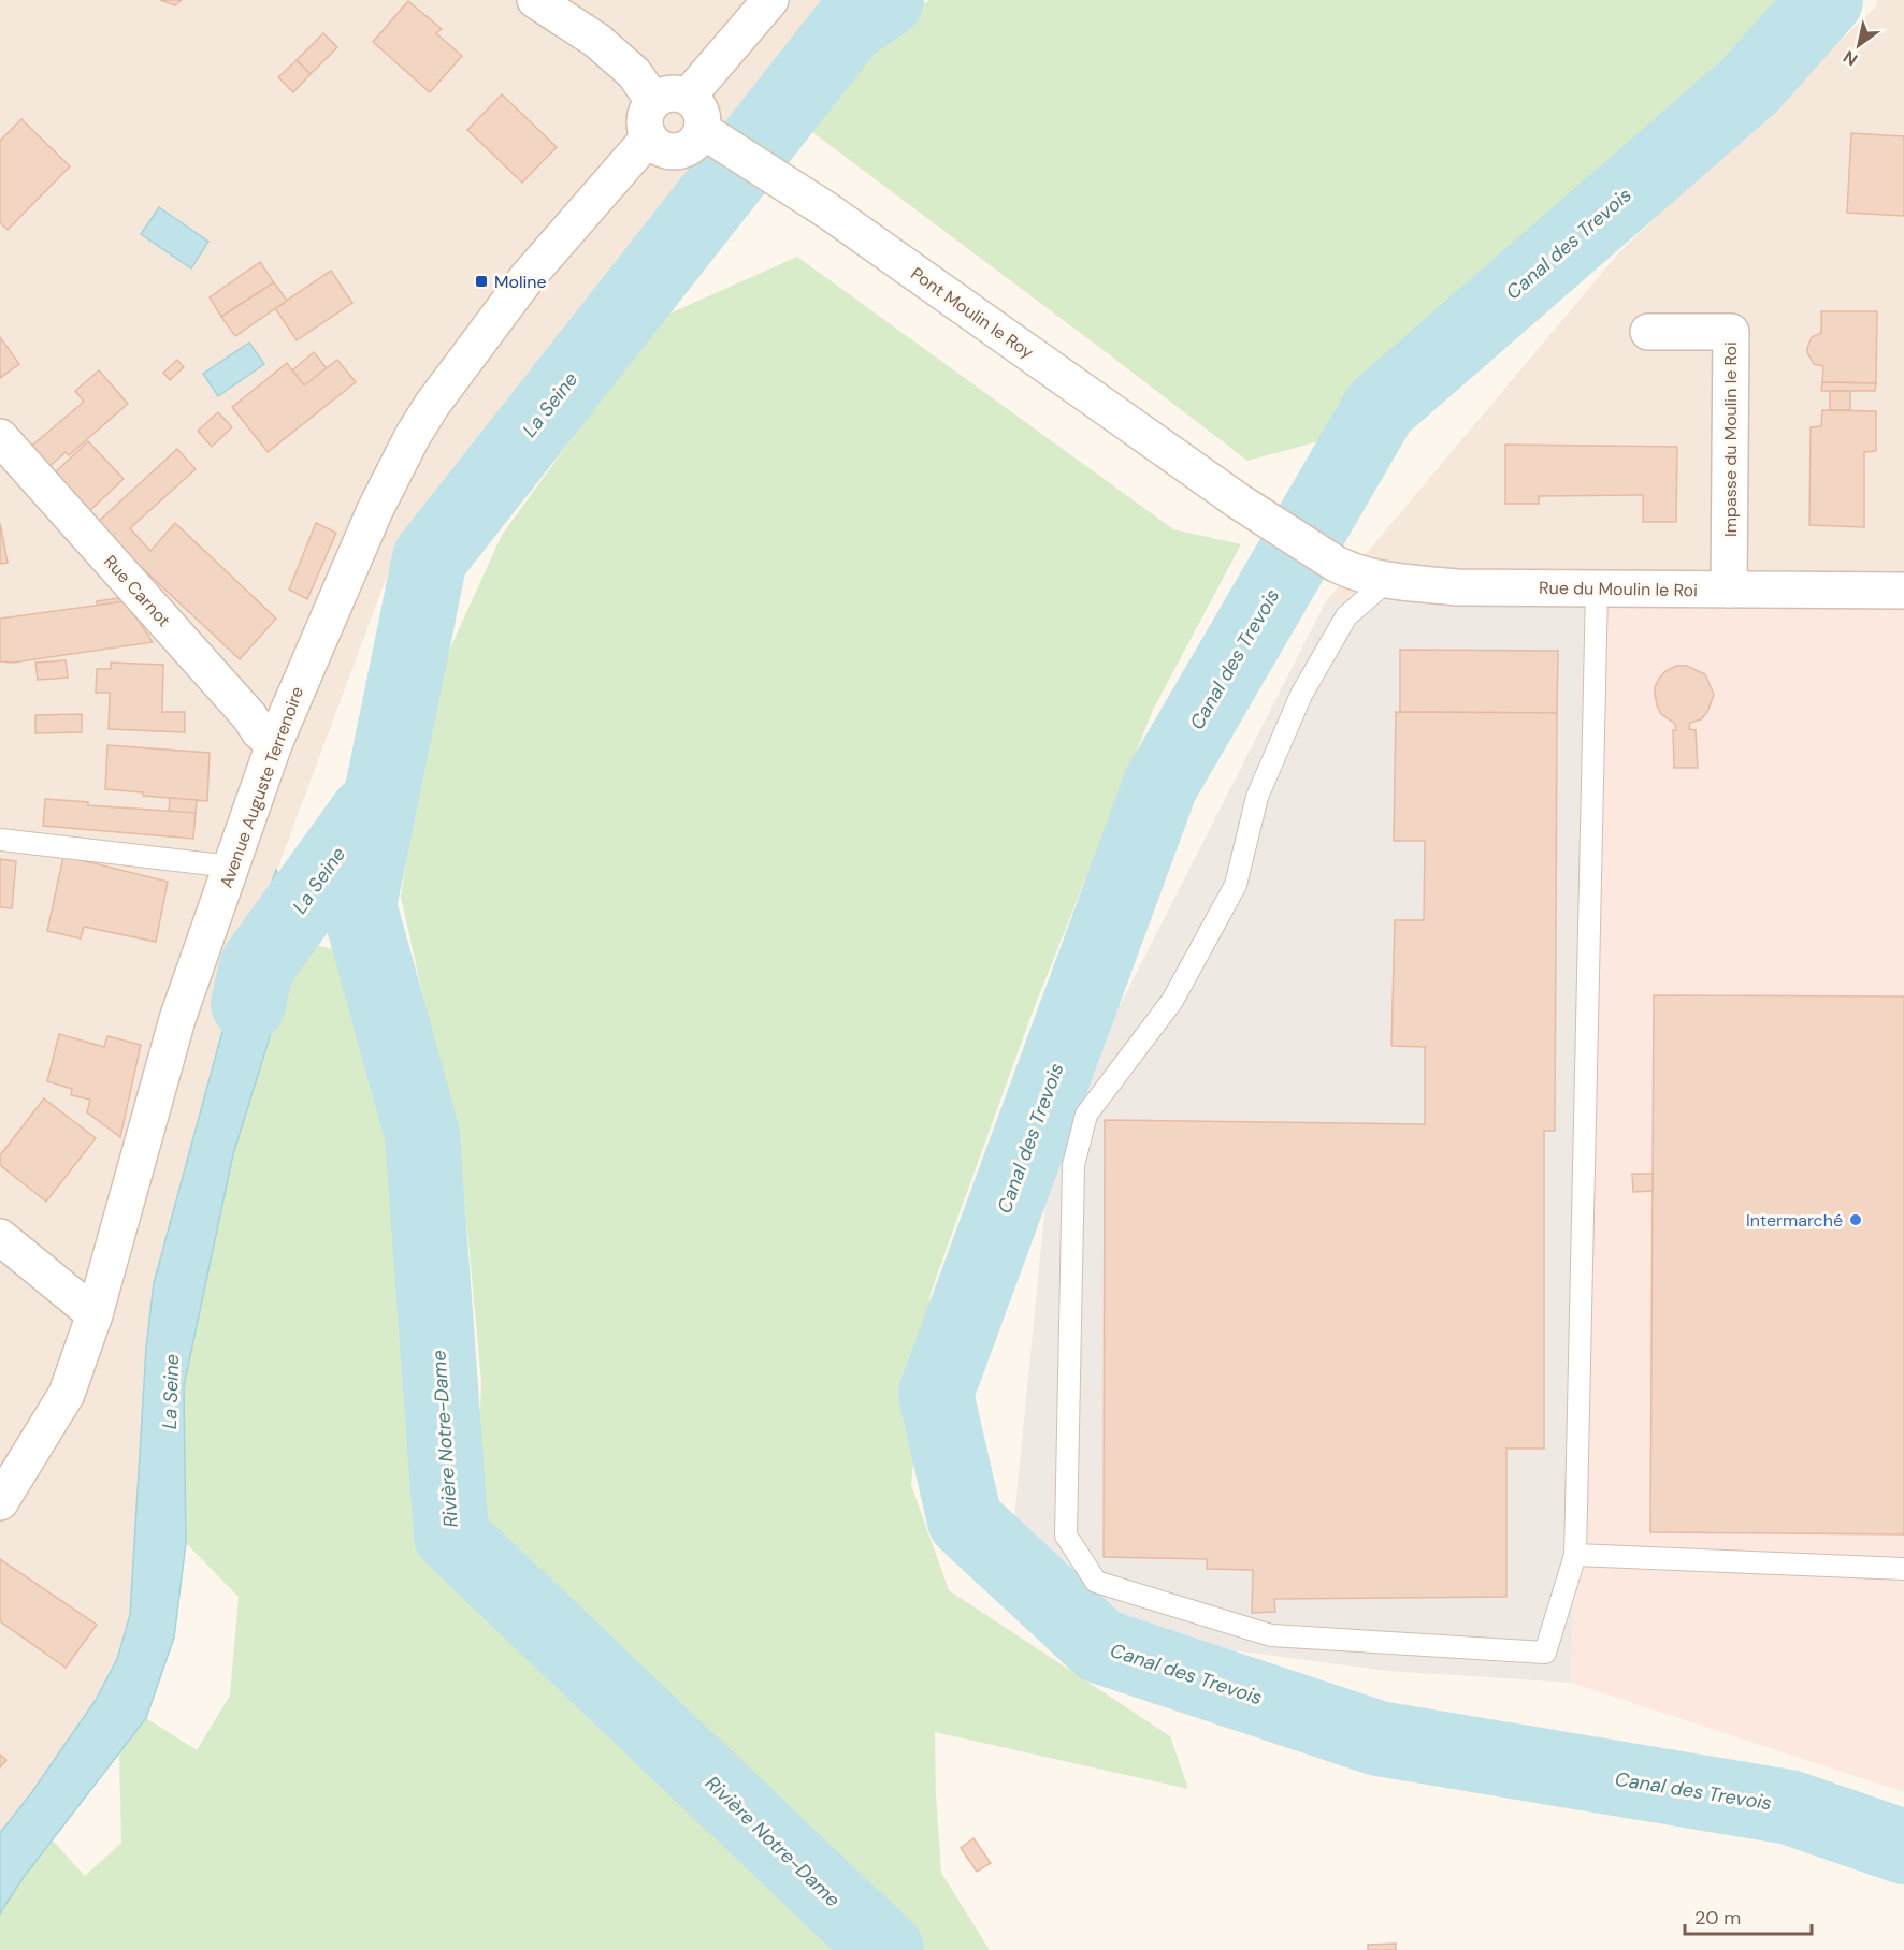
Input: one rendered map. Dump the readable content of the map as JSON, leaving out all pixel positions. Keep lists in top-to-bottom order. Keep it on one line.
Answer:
{"streets":{"street":["Pont Moulin le Roy","Impasse du Moulin le Roi","Rue du Moulin le Roi","Rue Carnot","Avenue Auguste Terrenoire"]},"crossings":[["Pont Moulin le Roy","Rue du Moulin le Roi"],["Pont Moulin le Roy","Avenue Auguste Terrenoire"],["Impasse du Moulin le Roi","Rue du Moulin le Roi"],["Rue Carnot","Avenue Auguste Terrenoire"]],"water":["Canal des Trevois","La Seine","Rivière Notre-Dame"],"places":{"transit":["Moline"],"other":["Intermarché"]},"scale_bar":"20 m","north":"bottom left"}
